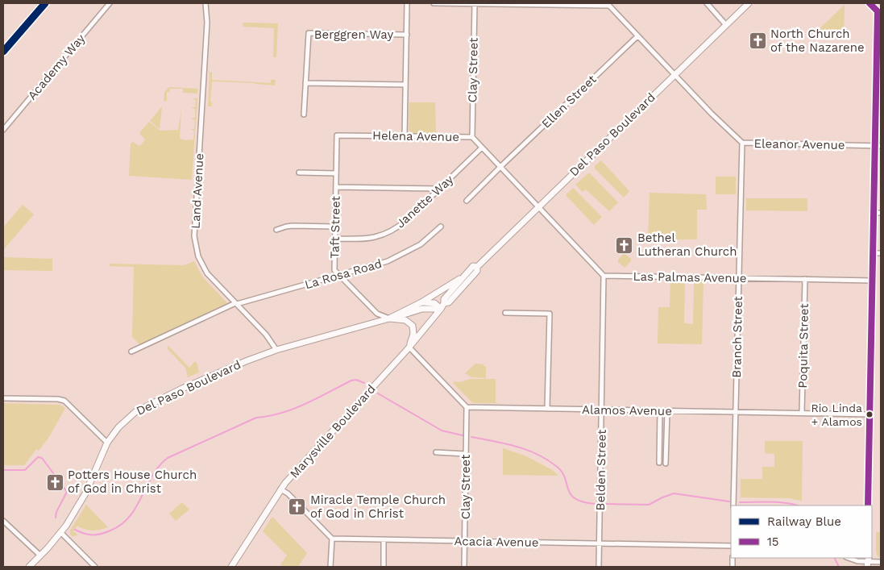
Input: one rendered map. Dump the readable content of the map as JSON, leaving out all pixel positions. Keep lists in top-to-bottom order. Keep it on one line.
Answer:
{"streets":{"main road":["Del Paso Boulevard","Marysville Boulevard"],"street":["Berggren Way","Academy Way","Clay Street","Ellen Street","Helena Avenue","Eleanor Avenue","Land Avenue","Janette Way","Taft Street","La Rosa Road","Las Palmas Avenue","Branch Street","Poquita Street","Alamos Avenue","Belden Street","Acacia Avenue"]},"crossings":[["Clay Street","Helena Avenue"],["Clay Street","Alamos Avenue"],["Clay Street","Acacia Avenue"],["Ellen Street","Helena Avenue"],["Ellen Street","Eleanor Avenue"],["Del Paso Boulevard","Helena Avenue"],["Del Paso Boulevard","Eleanor Avenue"],["Del Paso Boulevard","Land Avenue"],["Del Paso Boulevard","Taft Street"],["Del Paso Boulevard","Marysville Boulevard"],["Helena Avenue","Janette Way"],["Helena Avenue","Taft Street"],["Eleanor Avenue","Branch Street"],["Land Avenue","La Rosa Road"],["Janette Way","Taft Street"],["Taft Street","La Rosa Road"],["Las Palmas Avenue","Branch Street"],["Las Palmas Avenue","Poquita Street"],["Las Palmas Avenue","Belden Street"],["Branch Street","Alamos Avenue"],["Poquita Street","Alamos Avenue"],["Alamos Avenue","Belden Street"],["Belden Street","Acacia Avenue"]],"places":{"church":["North Church of the Nazarene","Bethel Lutheran Church","Potters House Church of God in Christ","Miracle Temple Church of God in Christ"],"other":["Rio Linda + Alamos"]},"lines":["rail line Blue","transit line 15"],"legend":["Railway Blue","15"]}
